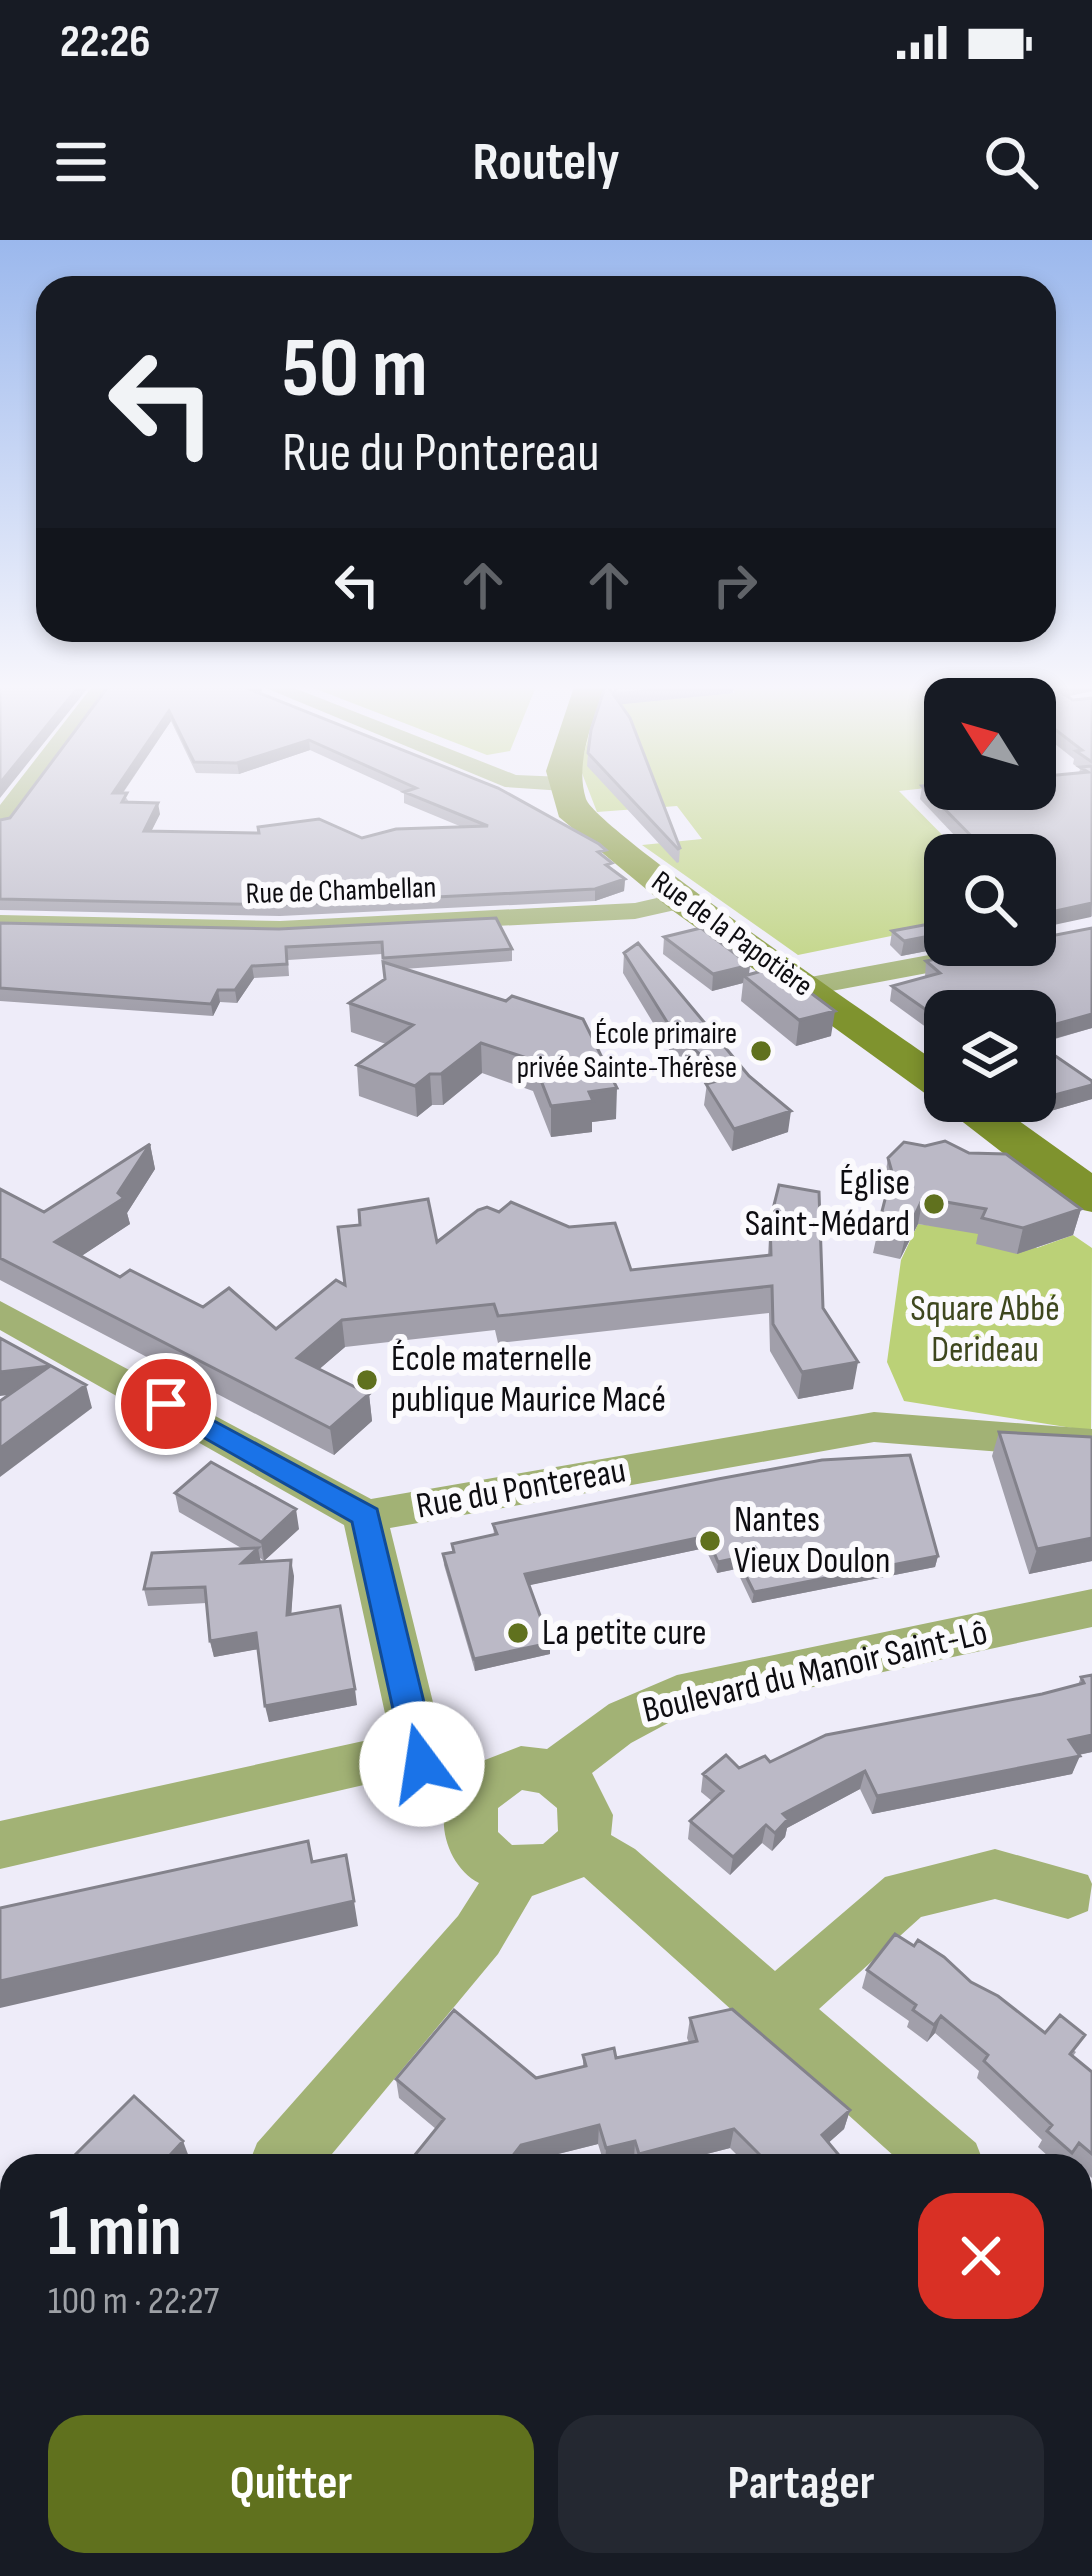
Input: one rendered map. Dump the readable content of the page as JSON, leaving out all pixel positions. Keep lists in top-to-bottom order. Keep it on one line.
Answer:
{"streets":{"street":["Rue de Chambellan","Rue de la Papotière","Rue du Pontereau","Boulevard du Manoir Saint-Lô"]},"crossings":[["Rue de Chambellan","Rue de la Papotière"]],"parks":["Square Abbé Derideau"],"places":["École primaire privée Sainte-Thérèse","Église Saint-Médard","École maternelle publique Maurice Macé","Nantes Vieux Doulon","La petite cure"],"north":"top left","page":{"status":"22:26","header":"Routely","turn":["50 m","Rue du Pontereau"],"heading":["1 min","100 m · 22:27"],"buttons":["Quitter","Partager"]}}
